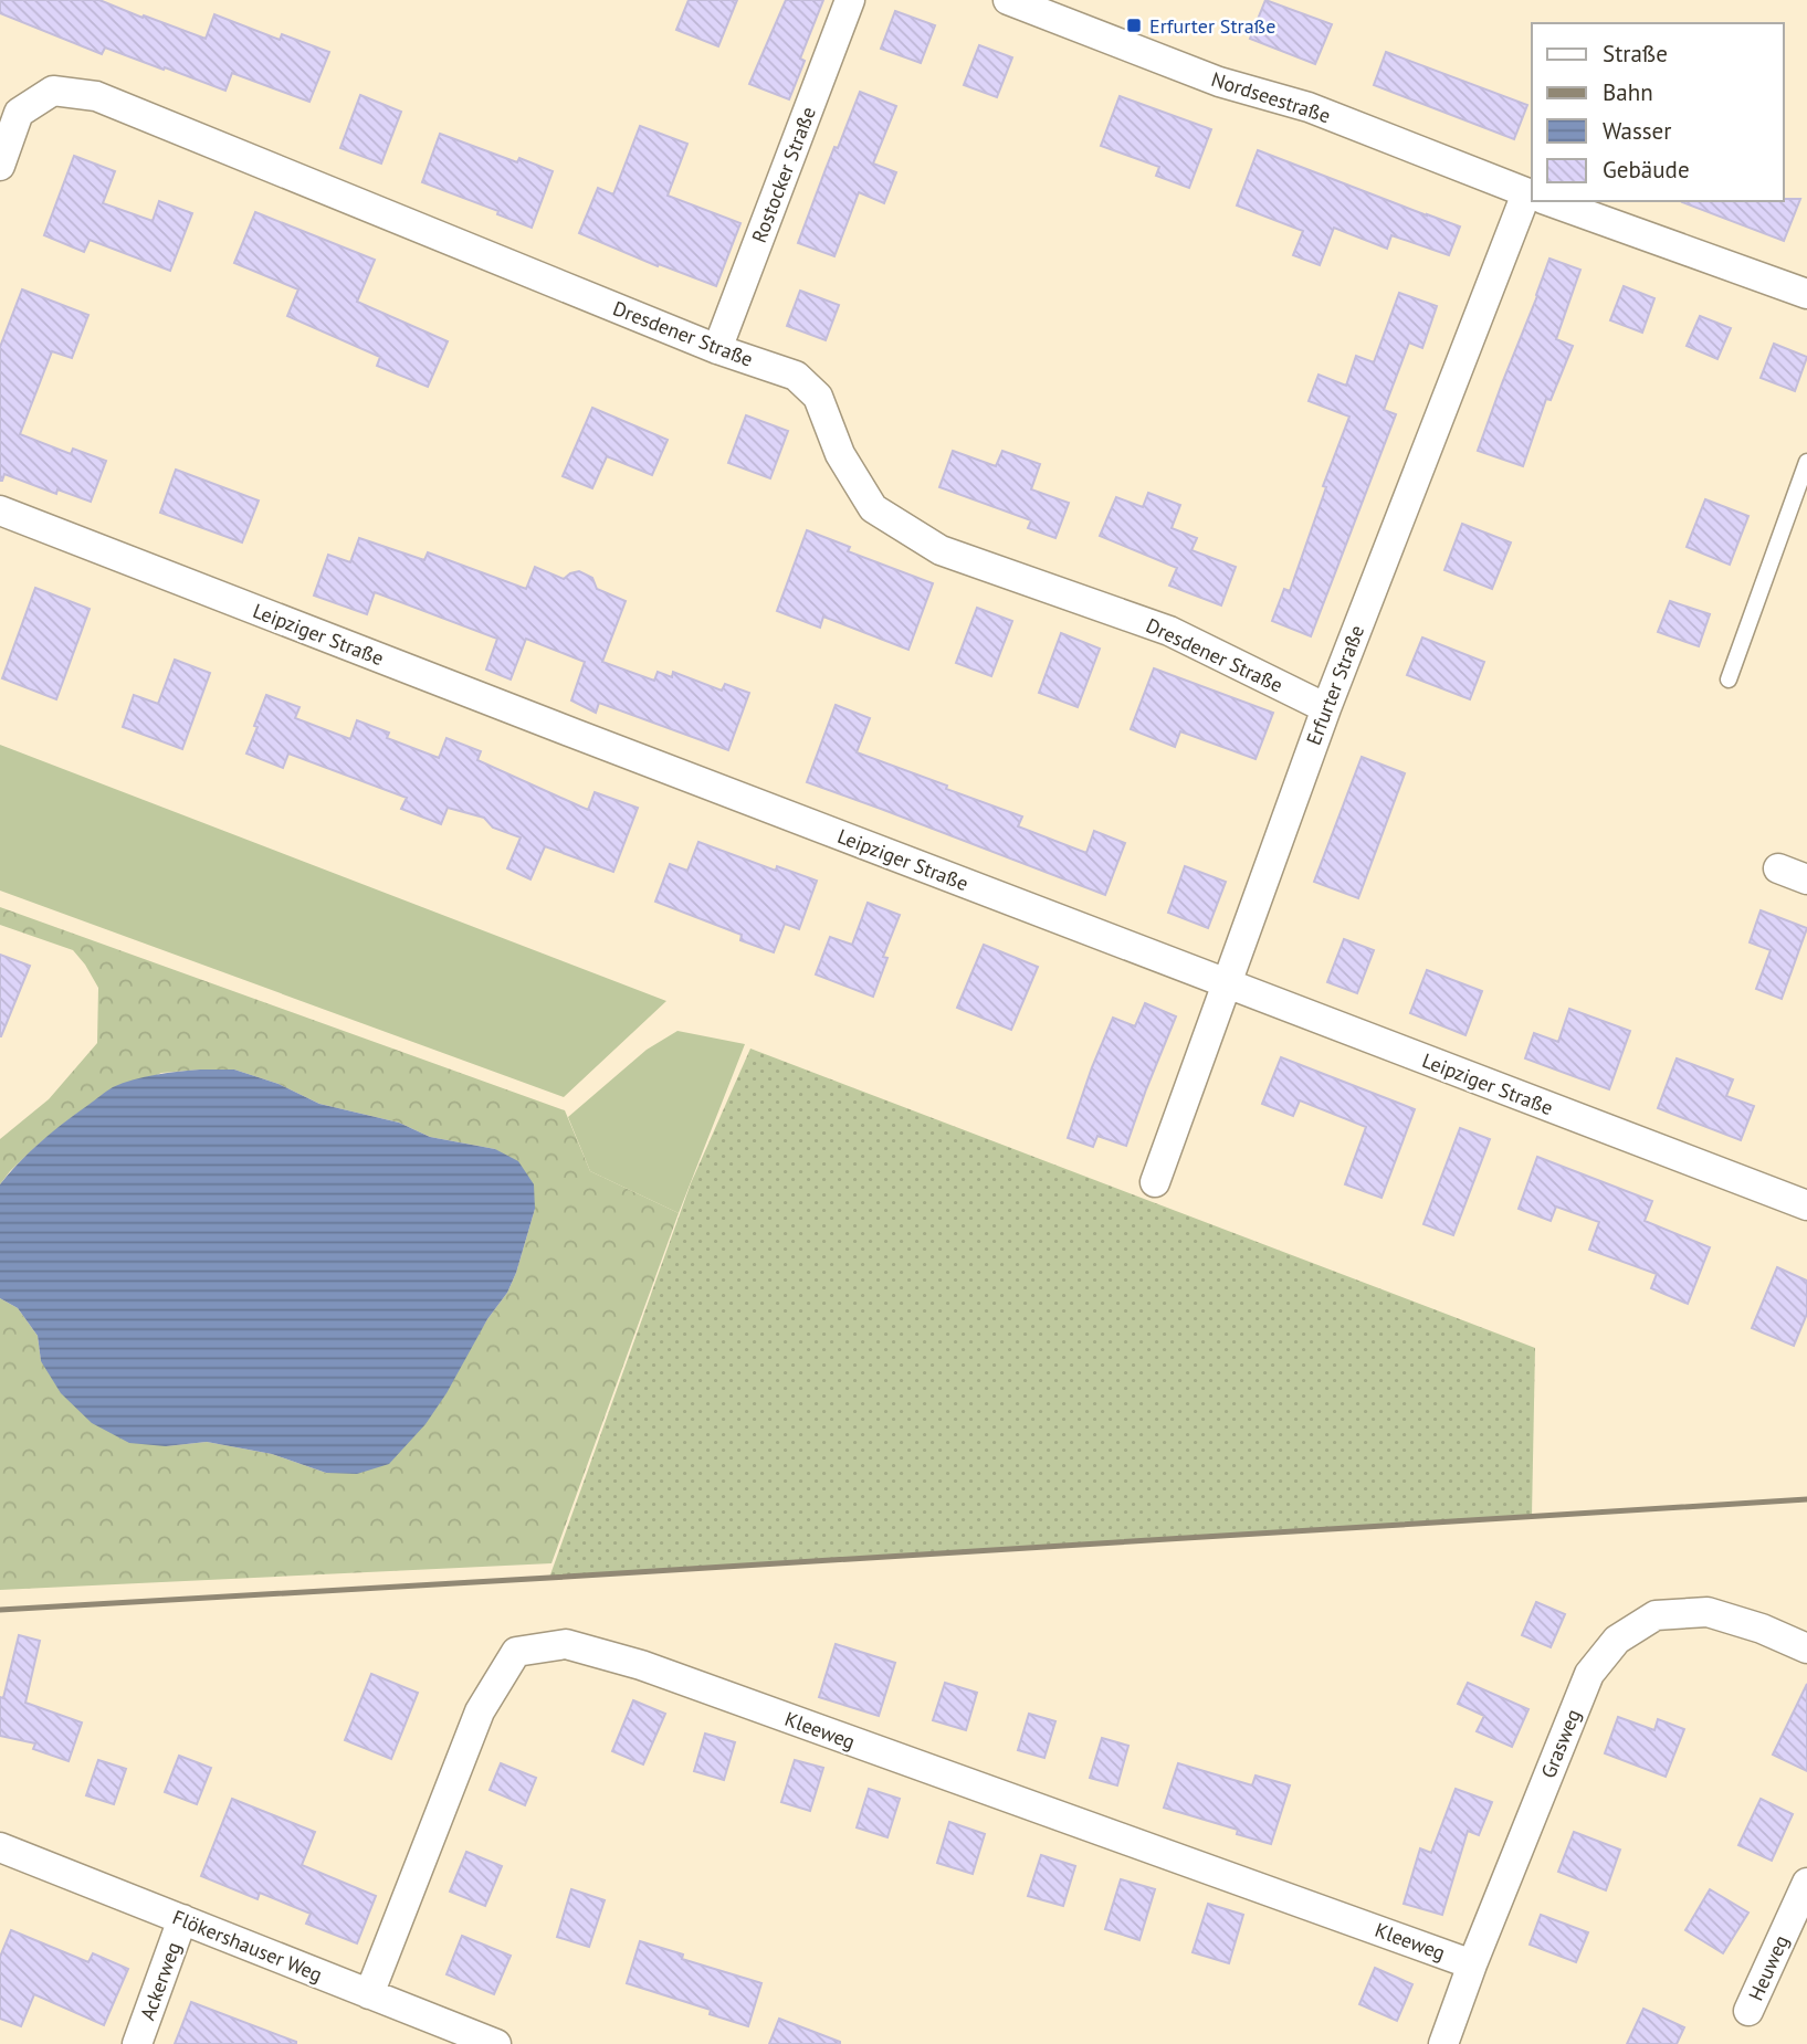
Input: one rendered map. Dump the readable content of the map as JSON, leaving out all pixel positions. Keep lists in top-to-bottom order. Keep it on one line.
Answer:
{"streets":{"street":["Nordseestraße","Rostocker Straße","Dresdener Straße","Leipziger Straße","Erfurter Straße","Kleeweg","Grasweg","Flökershauser Weg","Heuweg","Ackerweg"]},"crossings":[["Rostocker Straße","Dresdener Straße"],["Dresdener Straße","Erfurter Straße"],["Leipziger Straße","Erfurter Straße"],["Kleeweg","Grasweg"],["Kleeweg","Flökershauser Weg"],["Flökershauser Weg","Ackerweg"]],"places":{"transit":["Erfurter Straße"]},"legend":["Straße","Bahn","Wasser","Gebäude"]}
